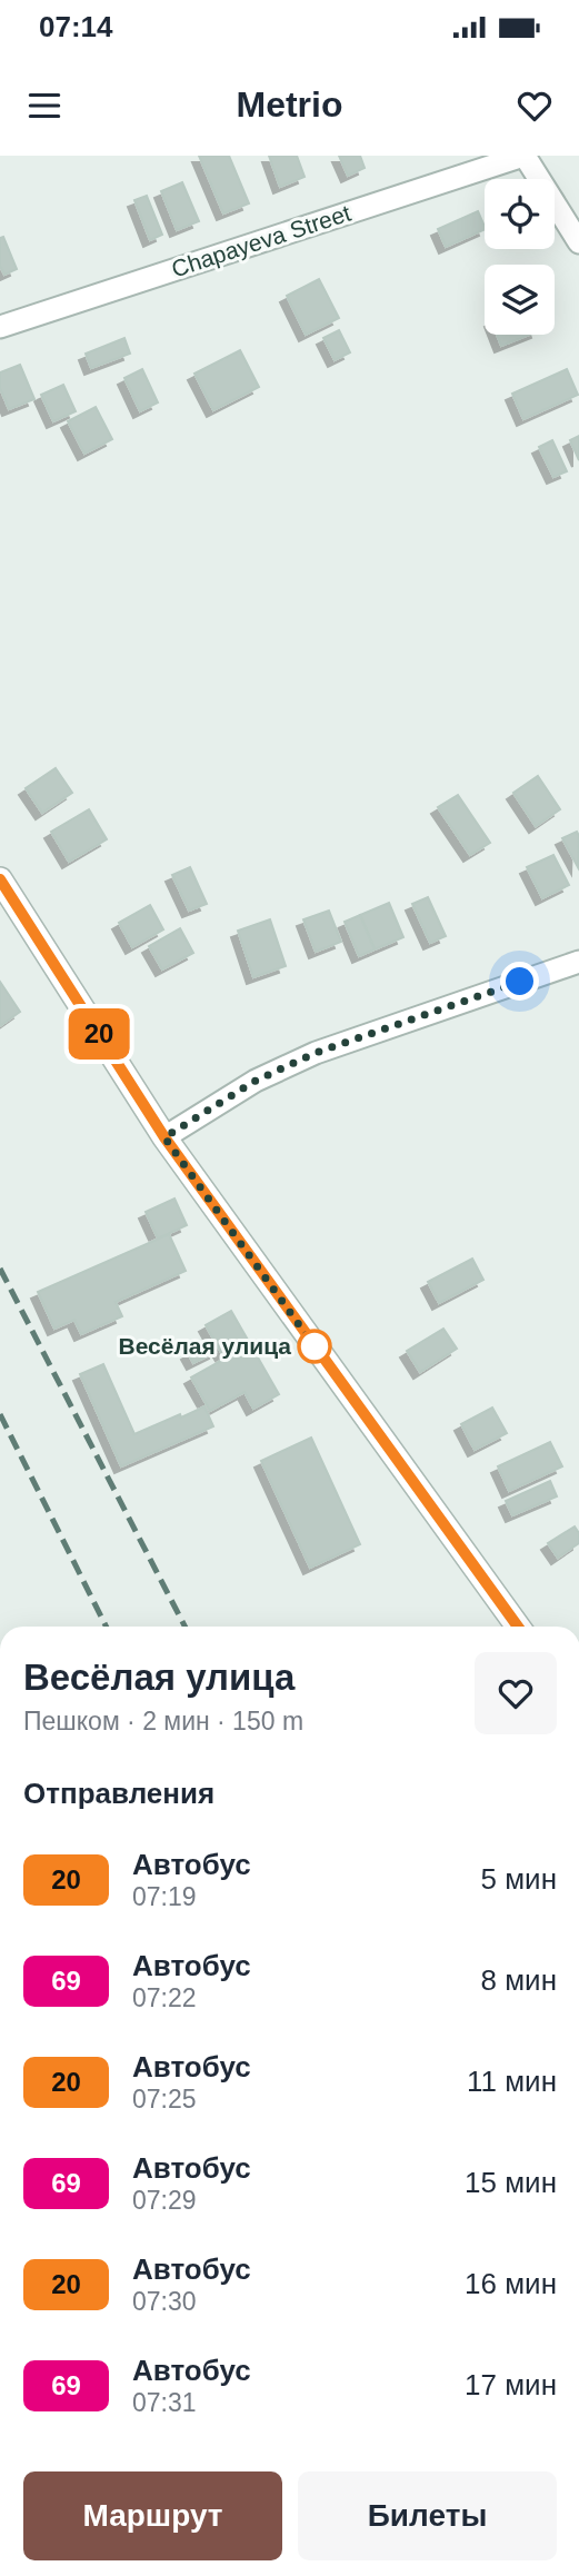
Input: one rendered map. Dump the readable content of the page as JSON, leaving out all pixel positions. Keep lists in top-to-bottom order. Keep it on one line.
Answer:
{"streets":{"street":["Chapayeva Street"]},"places":["Весёлая улица"],"lines":["bus line 20"],"page":{"status":"07:14","header":"Metrio","on_map":"20","heading":[["Весёлая улица","Пешком · 2 мин · 150 m"],"Отправления"],"list":[{"mark":"20","name":"Автобус","note":"07:19","value":"5 мин"},{"mark":"69","name":"Автобус","note":"07:22","value":"8 мин"},{"mark":"20","name":"Автобус","note":"07:25","value":"11 мин"},{"mark":"69","name":"Автобус","note":"07:29","value":"15 мин"},{"mark":"20","name":"Автобус","note":"07:30","value":"16 мин"},{"mark":"69","name":"Автобус","note":"07:31","value":"17 мин"}],"buttons":["Маршрут","Билеты"]}}
